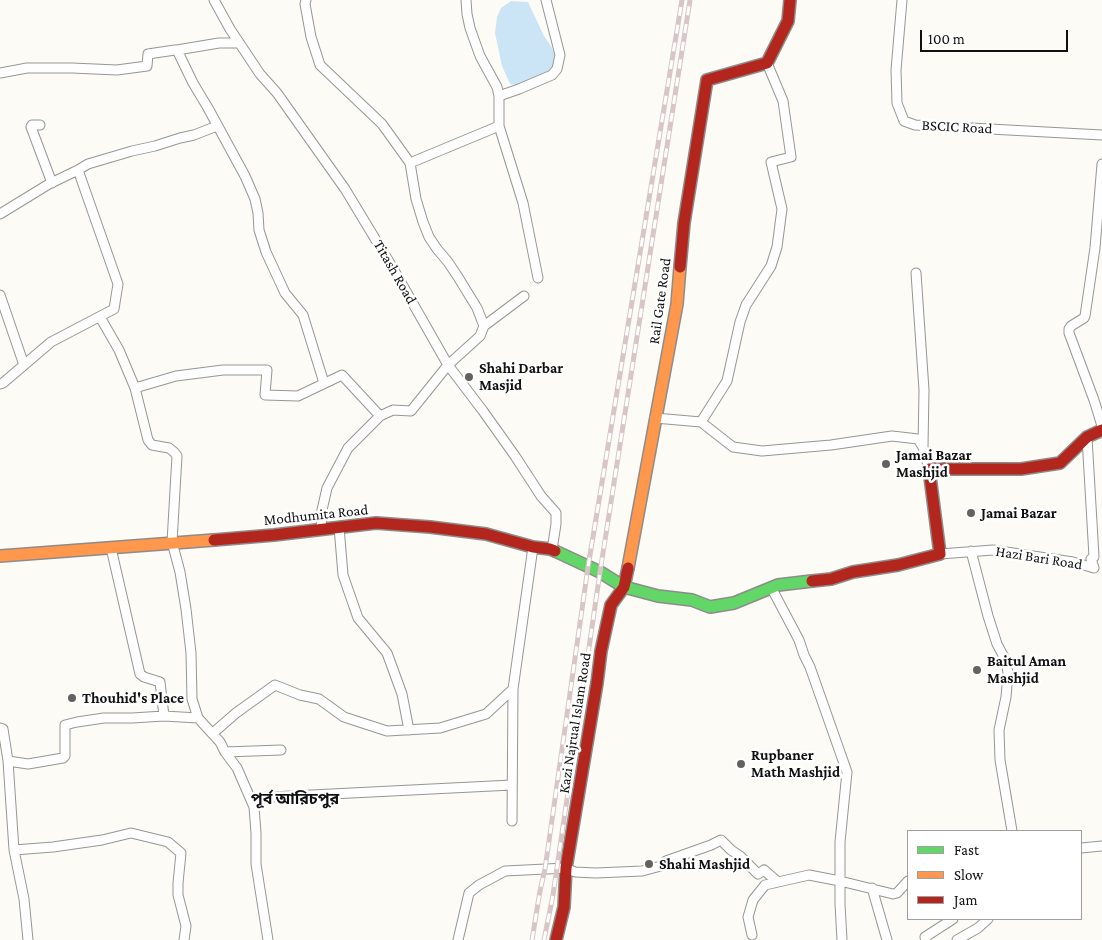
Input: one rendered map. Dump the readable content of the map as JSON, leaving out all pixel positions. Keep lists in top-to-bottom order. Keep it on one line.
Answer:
{"streets":{"street":["BSCIC Road","Titash Road","Rail Gate Road","Modhumita Road","Hazi Bari Road","Kazi Najrual Islam Road"]},"crossings":[["Titash Road","Modhumita Road"],["Rail Gate Road","Modhumita Road"],["Rail Gate Road","Kazi Najrual Islam Road"],["Modhumita Road","Hazi Bari Road"],["Modhumita Road","Kazi Najrual Islam Road"]],"districts":["পূর্ব আরিচপুর"],"places":["Shahi Darbar Masjid","Jamai Bazar Mashjid","Jamai Bazar","Baitul Aman Mashjid","Thouhid's Place","Rupbaner Math Mashjid","Shahi Mashjid"],"legend":["Fast","Slow","Jam"],"scale_bar":"100 m"}
